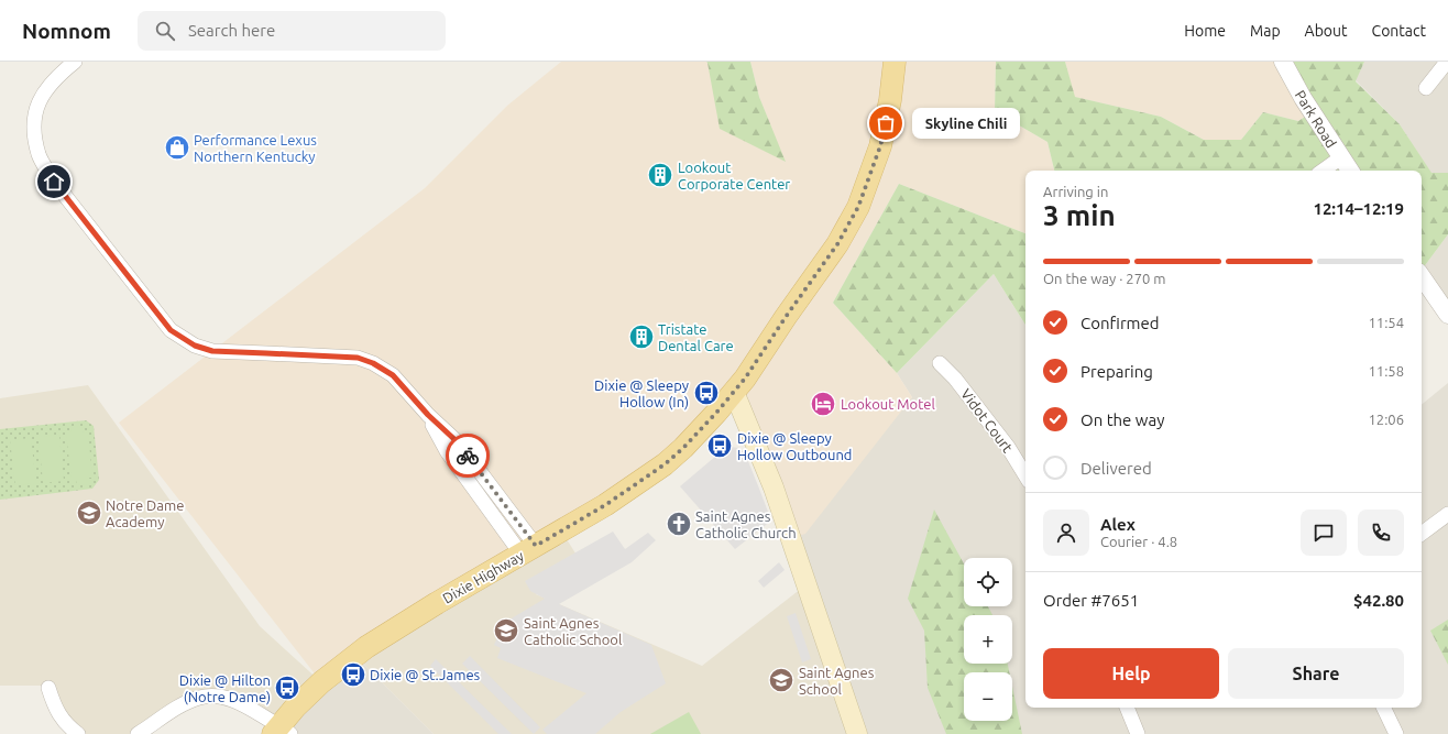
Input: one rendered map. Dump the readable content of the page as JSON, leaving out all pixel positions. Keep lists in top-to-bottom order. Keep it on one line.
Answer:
{"streets":{"main road":["Dixie Highway"],"street":["Park Road","Vidot Court"]},"places":{"other":["Skyline Chili"],"shop":["Performance Lexus Northern Kentucky"],"building":["Lookout Corporate Center","Tristate Dental Care"],"bus stop":["Dixie @ Sleepy Hollow (In)","Dixie @ Sleepy Hollow Outbound","Dixie @ St.James","Dixie @ Hilton (Notre Dame)"],"hotel":["Lookout Motel"],"school or university":["Notre Dame Academy","Saint Agnes Catholic School","Saint Agnes School"],"church":["Saint Agnes Catholic Church"]},"page":{"header":"Nomnom","search":"Search here","nav":["Home","Map","About","Contact"],"bubble":"Skyline Chili","heading":["3 min","Arriving in","12:14–12:19"],"panel":["Alex","Courier · 4.8","Order #7651","$42.80"],"bar":"On the way · 270 m","list":[["Confirmed","11:54"],["Preparing","11:58"],["On the way","12:06"],"Delivered"],"map_buttons":["+","−"],"buttons":["Help","Share"]}}
